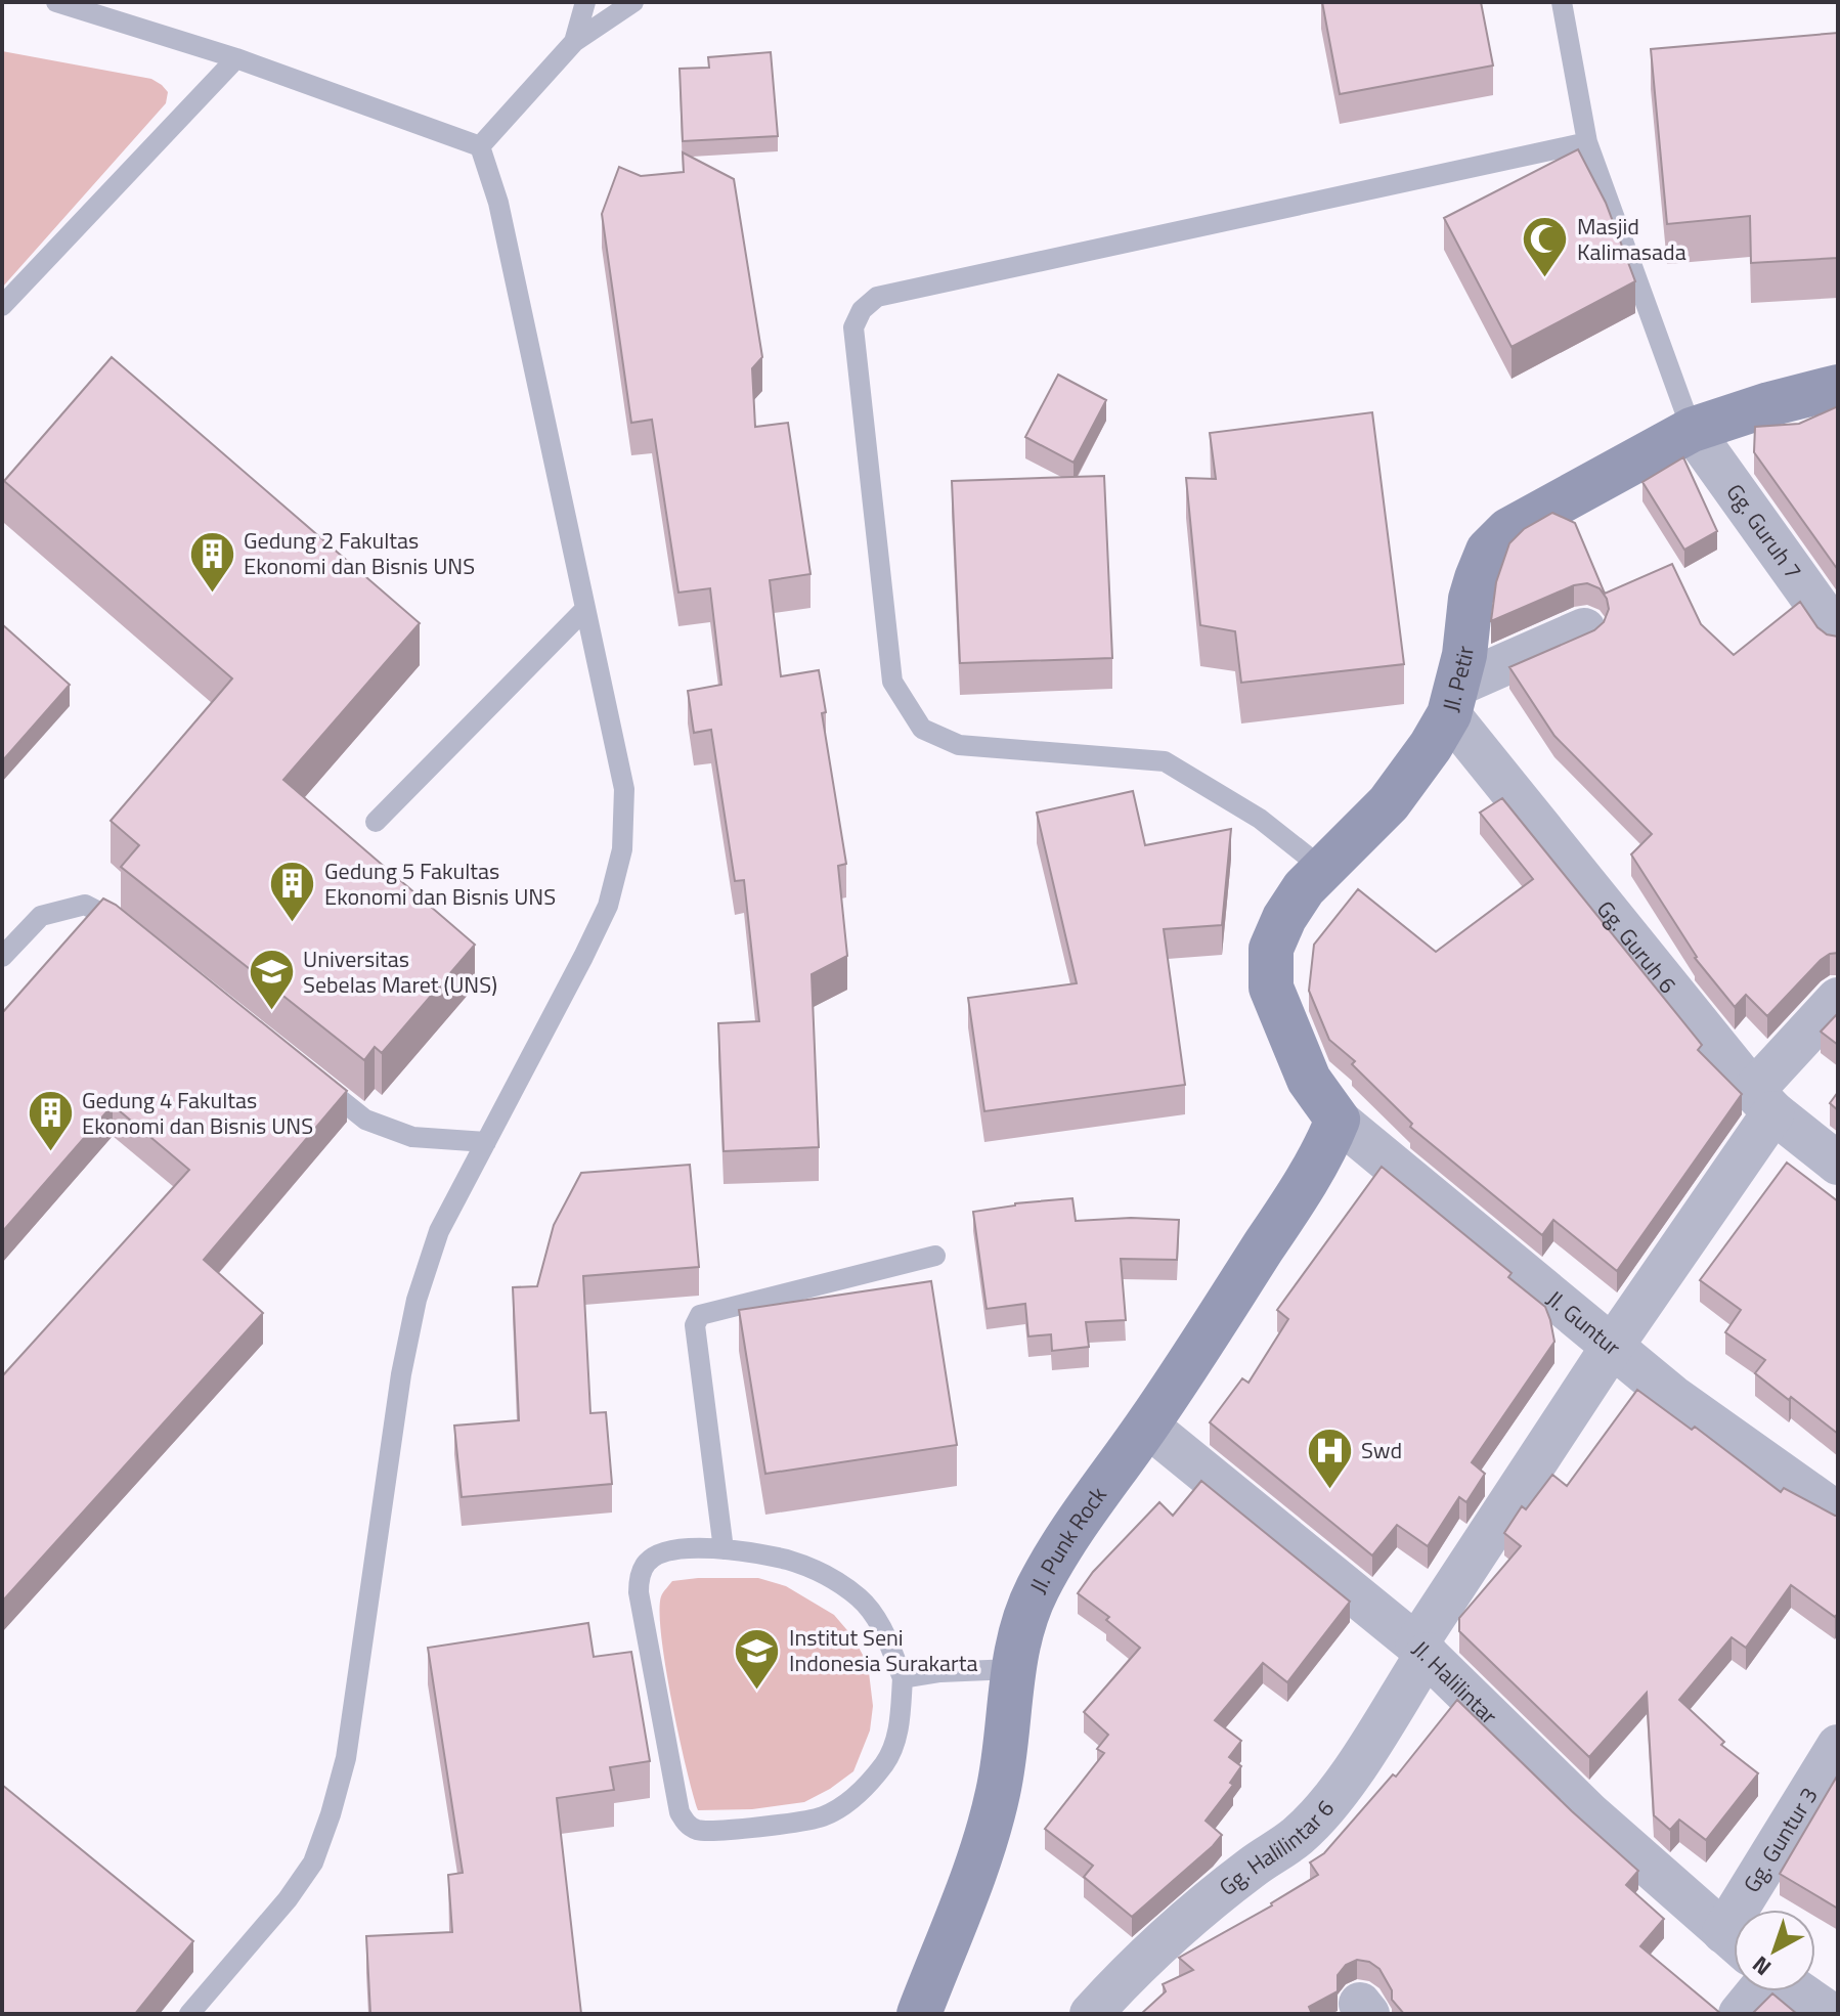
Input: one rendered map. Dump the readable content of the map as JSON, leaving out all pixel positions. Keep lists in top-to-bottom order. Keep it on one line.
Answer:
{"streets":{"main road":["Jl. Petir","Jl. Punk Rock"],"street":["Gg. Guruh 7","Gg. Guruh 6","Jl. Guntur","Jl. Halilintar","Gg. Guntur 3","Gg. Halilintar 6"]},"crossings":[["Gg. Guruh 7","Jl. Petir"],["Jl. Petir","Gg. Guruh 6"],["Jl. Petir","Jl. Guntur"],["Jl. Petir","Jl. Punk Rock"],["Gg. Guruh 6","Gg. Halilintar 6"],["Jl. Guntur","Jl. Punk Rock"],["Jl. Guntur","Gg. Halilintar 6"],["Jl. Punk Rock","Jl. Halilintar"],["Jl. Halilintar","Gg. Halilintar 6"]],"places":{"mosque":["Masjid Kalimasada"],"building":["Gedung 2 Fakultas Ekonomi dan Bisnis UNS","Gedung 5 Fakultas Ekonomi dan Bisnis UNS","Gedung 4 Fakultas Ekonomi dan Bisnis UNS"],"school or university":["Universitas Sebelas Maret (UNS)","Institut Seni Indonesia Surakarta"],"hospital":["Swd"]},"north":"bottom left"}
